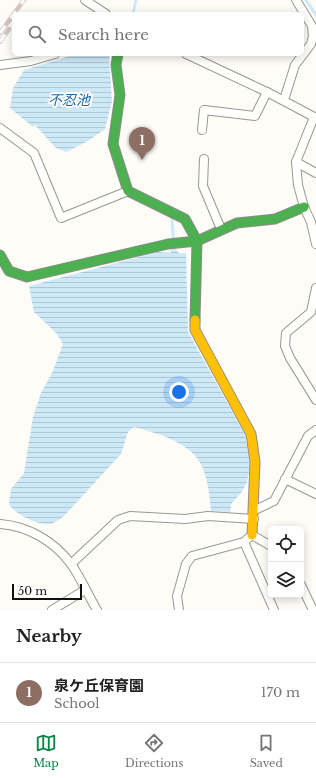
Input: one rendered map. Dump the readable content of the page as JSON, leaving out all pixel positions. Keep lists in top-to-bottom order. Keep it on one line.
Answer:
{"water":["不忍池"],"scale_bar":"50 m","page":{"search":"Search here","pins":"1","scale":"50 m","heading":"Nearby","list":[{"mark":"1","name":"泉ケ丘保育園","note":"School","value":"170 m"}],"nav":["Map","Directions","Saved"]}}
